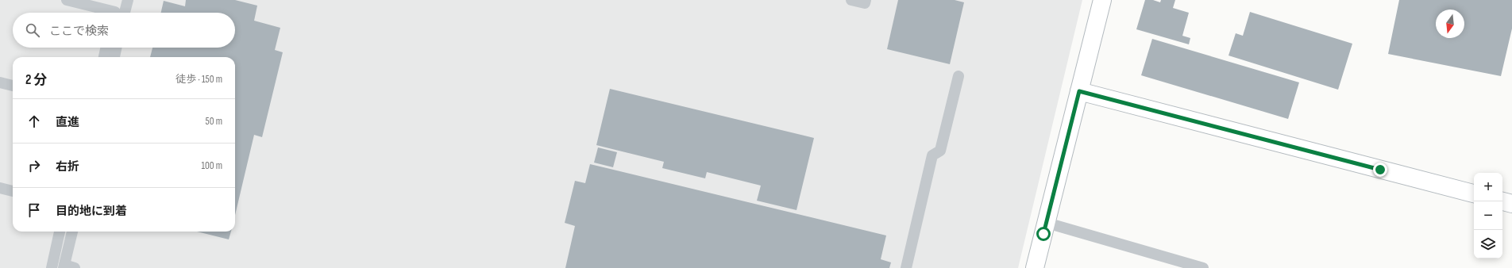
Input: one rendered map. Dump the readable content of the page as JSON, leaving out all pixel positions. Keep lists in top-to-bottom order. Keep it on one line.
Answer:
{"north":"bottom","page":{"search":"ここで検索","heading":["2 分","徒歩 · 150 m"],"list":[["直進","50 m"],["右折","100 m"],"目的地に到着"],"map_buttons":["+","−"]}}
